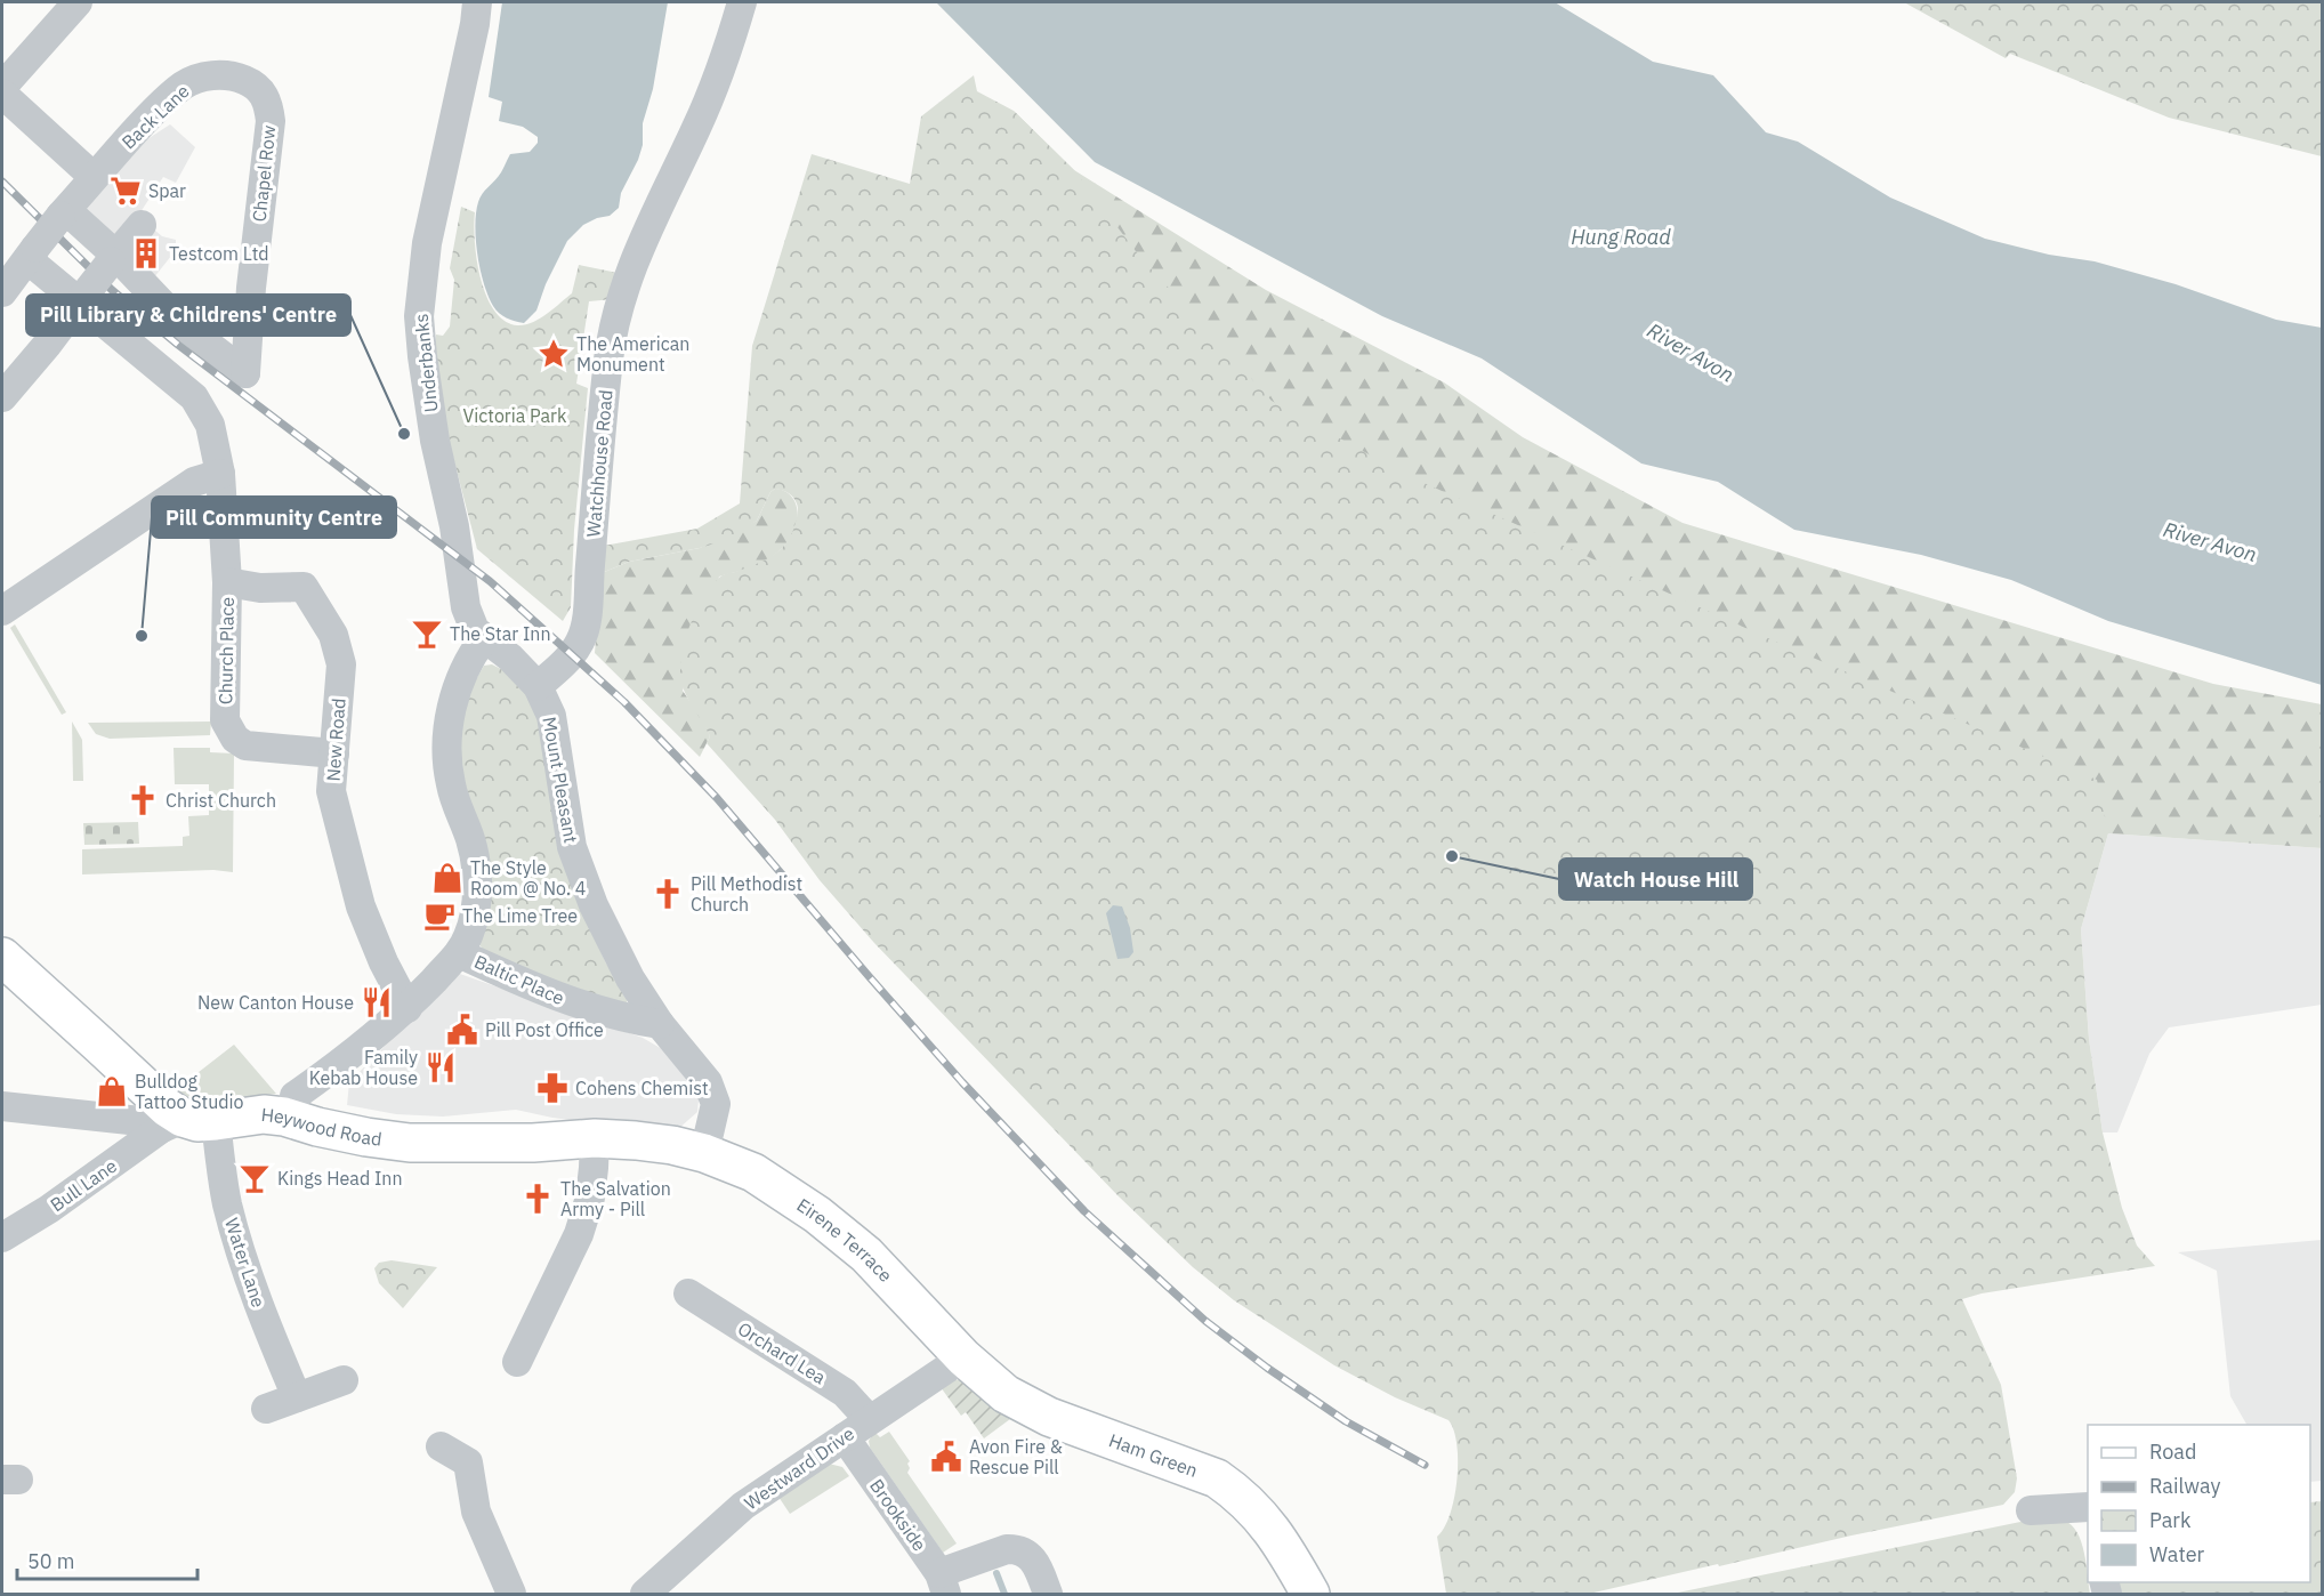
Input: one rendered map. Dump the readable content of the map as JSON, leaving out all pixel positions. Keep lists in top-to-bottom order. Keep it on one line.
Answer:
{"streets":{"street":["Back Lane","Chapel Row","Underbanks","Watchhouse Road","Church Place","New Road","Mount Pleasant","Baltic Place","Heywood Road","Bull Lane","Eirene Terrace","Water Lane","Orchard Lea","Ham Green","Westward Drive","Brookside"]},"crossings":[["Back Lane","Chapel Row"],["Underbanks","Mount Pleasant"],["Watchhouse Road","Mount Pleasant"],["Church Place","New Road"],["Mount Pleasant","Baltic Place"],["Mount Pleasant","Heywood Road"],["Mount Pleasant","Eirene Terrace"],["Heywood Road","Bull Lane"],["Heywood Road","Eirene Terrace"],["Heywood Road","Water Lane"],["Bull Lane","Water Lane"],["Eirene Terrace","Ham Green"],["Eirene Terrace","Westward Drive"],["Orchard Lea","Westward Drive"],["Ham Green","Westward Drive"],["Westward Drive","Brookside"]],"water":["Hung Road","River Avon"],"parks":["Victoria Park"],"places":{"supermarket":["Spar"],"building":["Testcom Ltd"],"place":["The American Monument"],"other":["Pill Library & Childrens' Centre","Pill Community Centre","Watch House Hill"],"bar":["The Star Inn","Kings Head Inn"],"church":["Christ Church","Pill Methodist Church","The Salvation Army - Pill"],"shop":["The Style Room @ No. 4","Bulldog Tattoo Studio"],"cafe":["The Lime Tree"],"restaurant":["New Canton House","Family Kebab House"],"public building":["Pill Post Office","Avon Fire & Rescue Pill"],"pharmacy":["Cohens Chemist"]},"legend":["Road","Railway","Park","Water"],"scale_bar":"50 m"}
